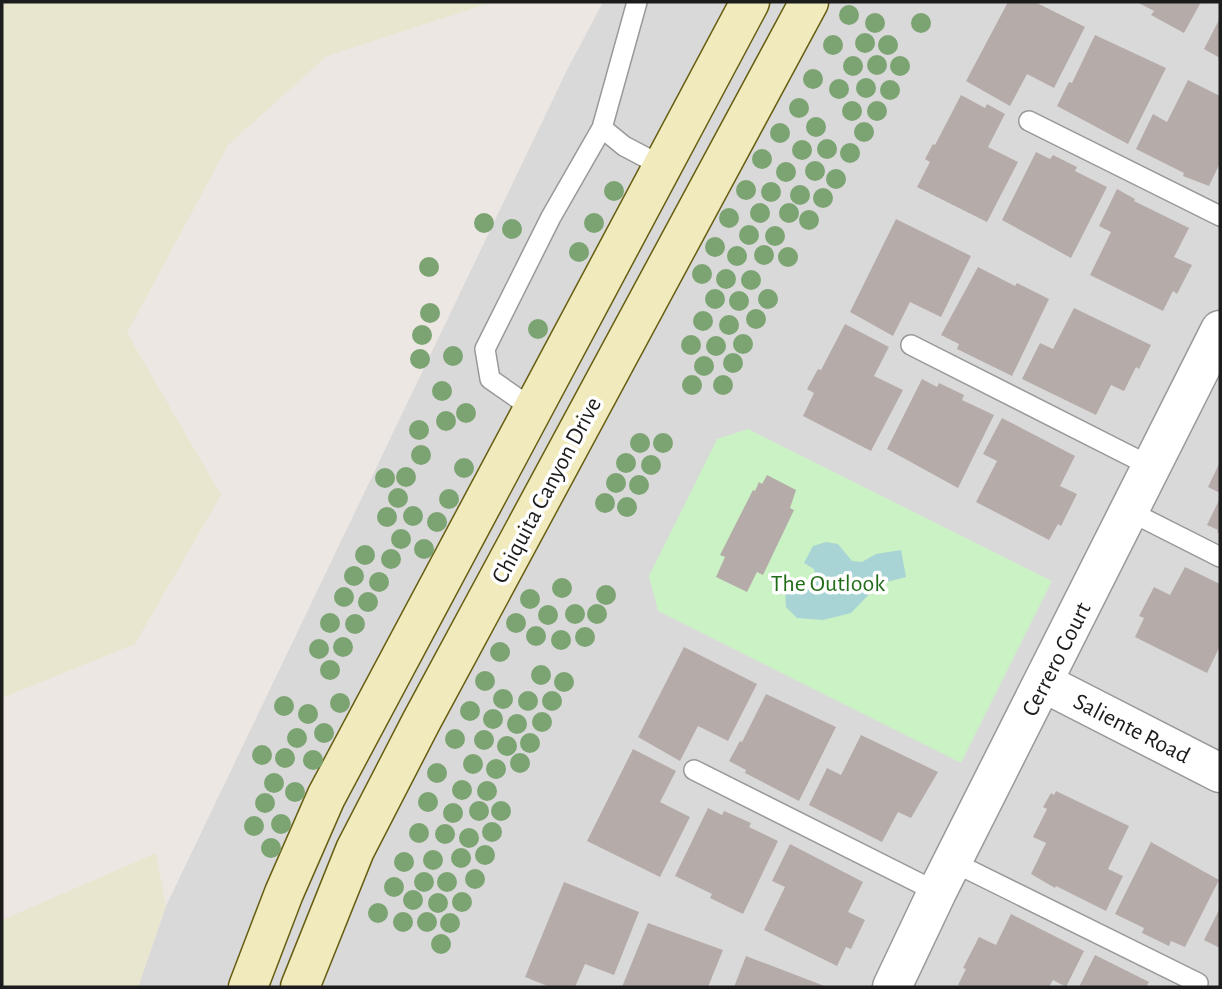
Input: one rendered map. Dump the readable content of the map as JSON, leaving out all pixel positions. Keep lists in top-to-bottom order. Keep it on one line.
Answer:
{"streets":{"main road":["Chiquita Canyon Drive"],"street":["Cerrero Court","Saliente Road"]},"crossings":[["Cerrero Court","Saliente Road"]],"parks":["The Outlook"]}
